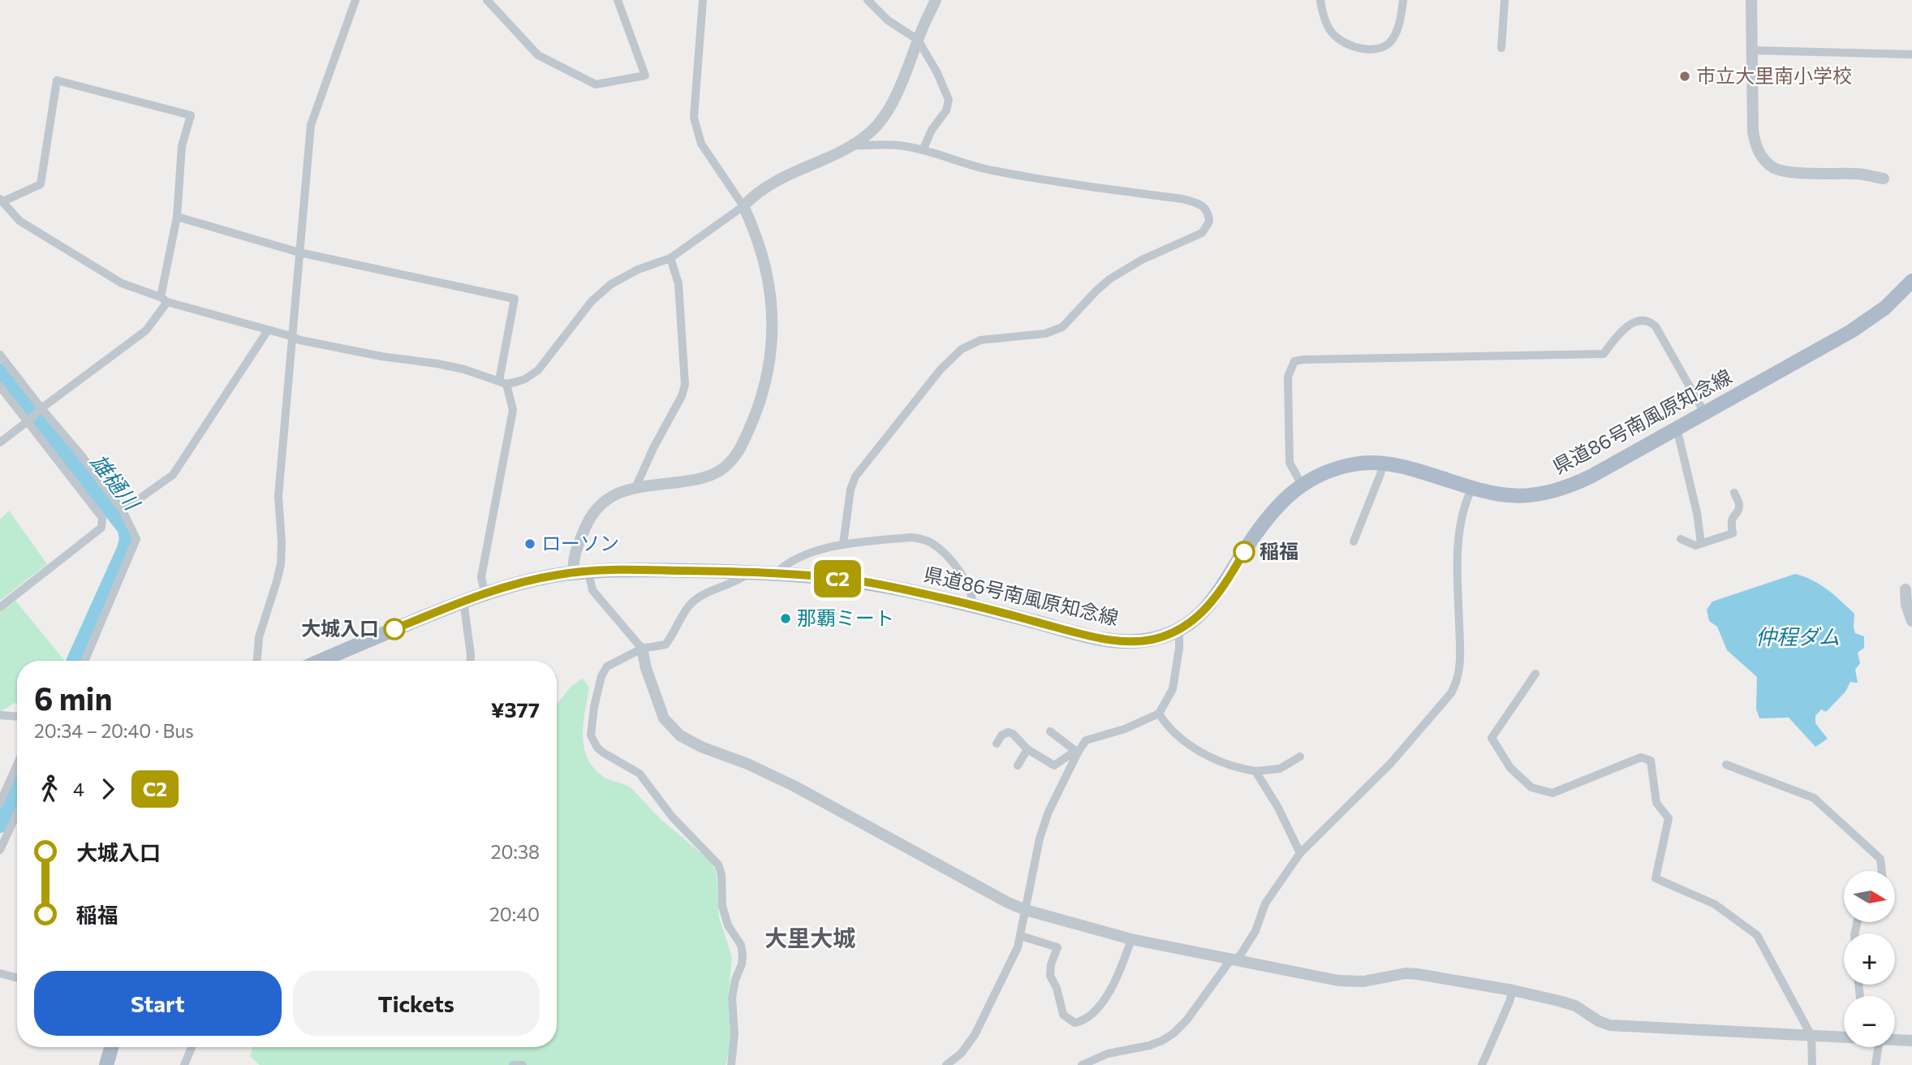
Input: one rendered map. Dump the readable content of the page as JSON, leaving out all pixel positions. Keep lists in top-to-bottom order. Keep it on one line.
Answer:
{"streets":{"main road":["県道86号南風原知念線"]},"districts":["大里大城"],"water":["雄樋川","仲程ダム"],"places":["市立大里南小学校","ローソン","稲福","那覇ミート","大城入口"],"lines":["bus line C2"],"north":"right","page":{"on_map":"C2","heading":["6 min","20:34 – 20:40 · Bus","¥377"],"legs":["4","C2"],"list":[{"name":"大城入口","value":"20:38"},{"name":"稲福","value":"20:40"}],"map_buttons":["+","−"],"buttons":["Start","Tickets"]}}
